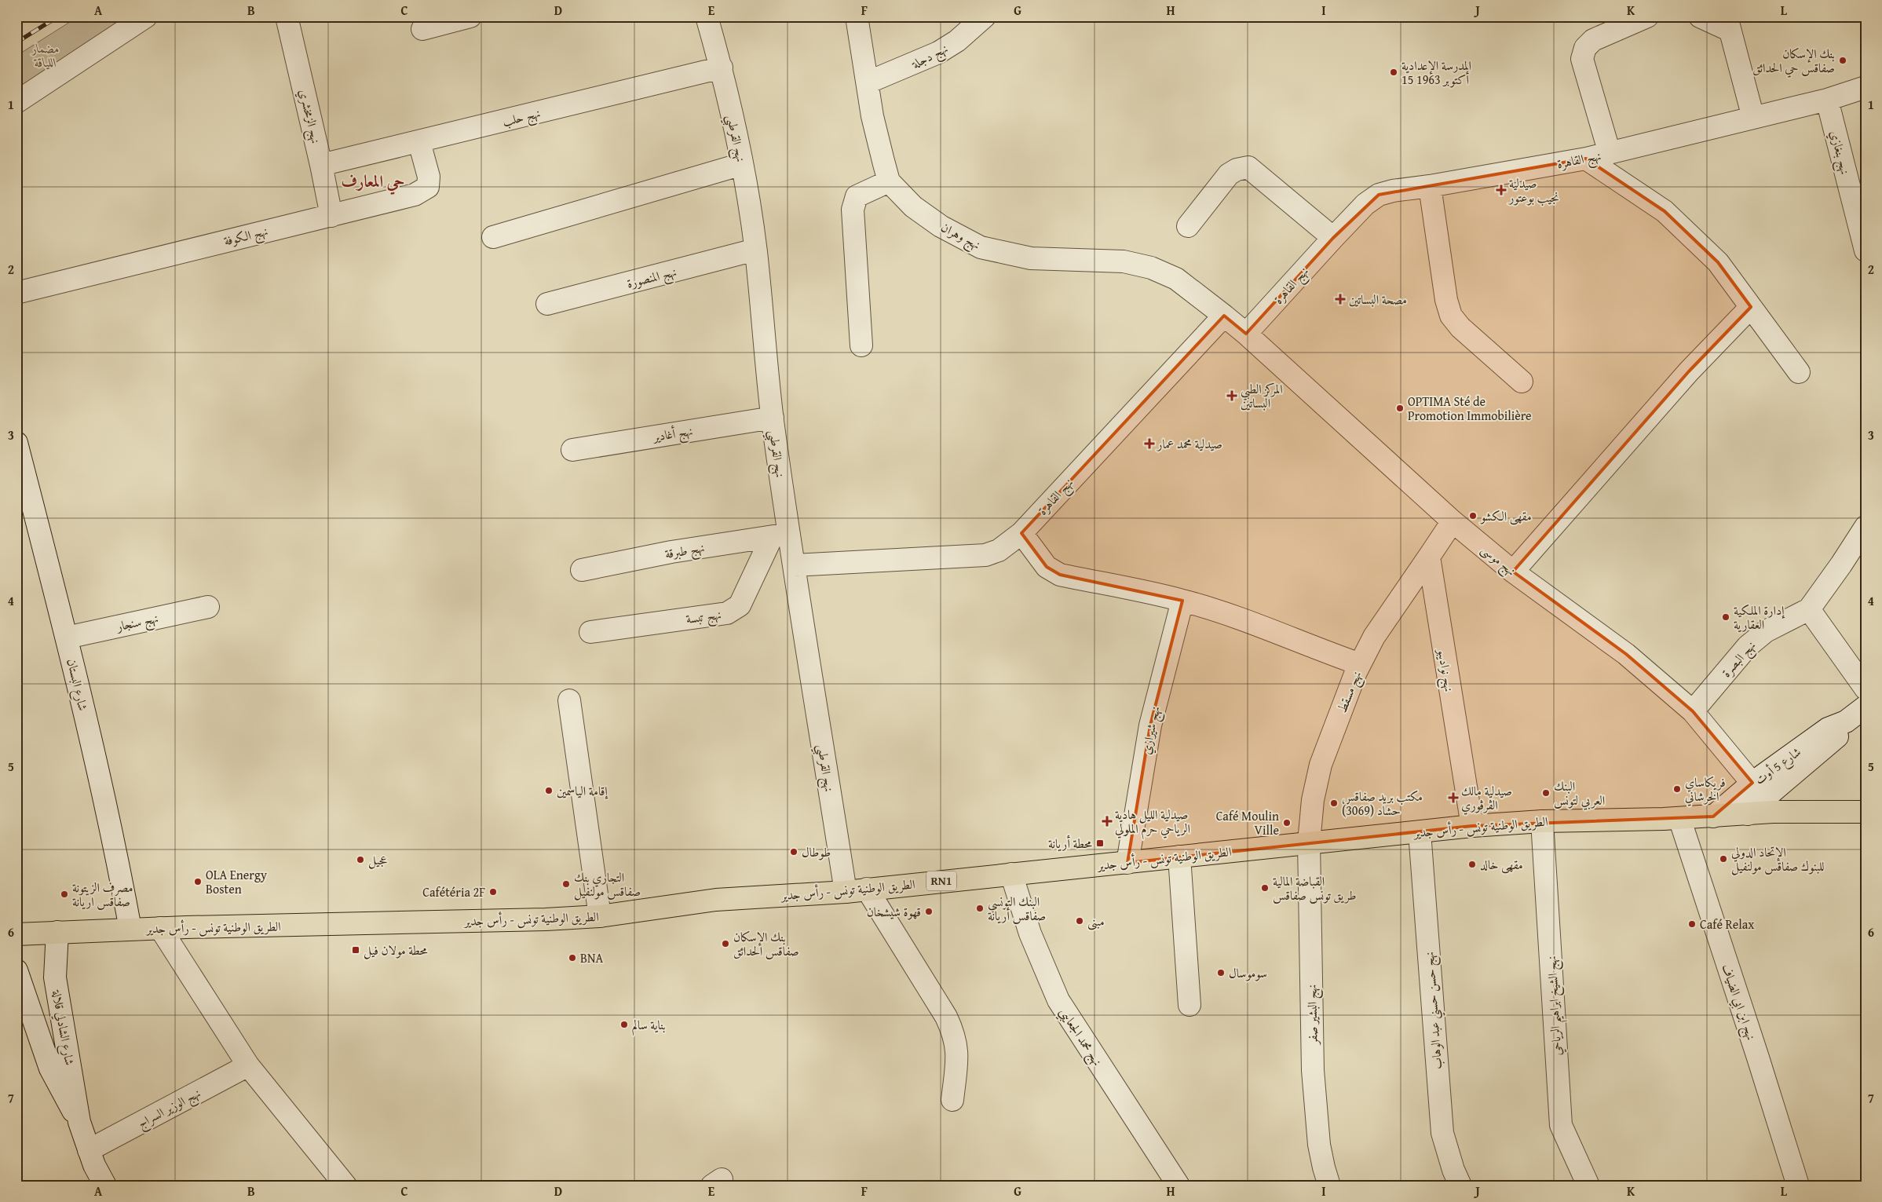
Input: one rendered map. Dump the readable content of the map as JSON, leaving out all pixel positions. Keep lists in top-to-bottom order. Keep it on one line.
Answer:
{"streets":{"main road":["الطريق الوطنية تونس - رأس جدير","RN1"],"street":["نهج دجلة","نهج الزمخشري","نهج حلب","نهج القرطبي","نهج بنغازي","نهج القاهرة","نهج الكوفة","نهج وهران","نهج المنصورة","نهج أغادير","نهج طبرقة","نهج موسى","نهج تبسة","نهج سنجار","نهج البصرة","نهج نواديبو","شارع البستان","نهج مسقط","نهج شيرازي","شارع 5 أوت","نهج ابن ابي الضياف","نهج الشيخ ابراهيم الرياحي","نهج حسن حسني عبد الوهاب","نهج البشير صفر","شارع الشادلي قلالة","نهج محمد الجعايبي","نهج الوزير السراج"]},"crossings":[["نهج دجلة","نهج وهران"],["نهج الزمخشري","نهج حلب"],["نهج الزمخشري","نهج الكوفة"],["نهج حلب","نهج القرطبي"],["نهج حلب","نهج الكوفة"],["نهج القرطبي","نهج القاهرة"],["نهج القرطبي","نهج المنصورة"],["نهج القرطبي","نهج أغادير"],["نهج القرطبي","نهج طبرقة"],["نهج القرطبي","نهج تبسة"],["نهج القرطبي","الطريق الوطنية تونس - رأس جدير"],["نهج بنغازي","نهج القاهرة"],["نهج القاهرة","نهج وهران"],["نهج القاهرة","نهج موسى"],["نهج طبرقة","نهج تبسة"],["نهج موسى","نهج البصرة"],["نهج موسى","شارع 5 أوت"],["نهج موسى","الطريق الوطنية تونس - رأس جدير"],["نهج سنجار","شارع البستان"],["نهج نواديبو","نهج مسقط"],["نهج نواديبو","الطريق الوطنية تونس - رأس جدير"],["شارع البستان","الطريق الوطنية تونس - رأس جدير"],["نهج مسقط","الطريق الوطنية تونس - رأس جدير"],["نهج مسقط","نهج البشير صفر"],["نهج شيرازي","الطريق الوطنية تونس - رأس جدير"],["شارع 5 أوت","الطريق الوطنية تونس - رأس جدير"],["الطريق الوطنية تونس - رأس جدير","نهج ابن ابي الضياف"],["الطريق الوطنية تونس - رأس جدير","نهج الشيخ ابراهيم الرياحي"],["الطريق الوطنية تونس - رأس جدير","نهج حسن حسني عبد الوهاب"],["الطريق الوطنية تونس - رأس جدير","نهج البشير صفر"],["الطريق الوطنية تونس - رأس جدير","شارع الشادلي قلالة"],["الطريق الوطنية تونس - رأس جدير","نهج محمد الجعايبي"],["شارع الشادلي قلالة","نهج الوزير السراج"]],"districts":["حي المعارف"],"parks":["مضمار اللياقة"],"places":{"other":["بنك الإسكان صفاقس حي الحدائق","المدرسة الإعدادية 15 أكتوبر 1963","OPTIMA Sté de Promotion Immobilière","مقهى الكشو","إدارة الملكية العقارية","فريكاساي الخرشاني","إقامة الياسمين","البنك العربي لتونس","مكتب بريد صفاقس حشاد (3069)","Café Moulin Ville","طوطال","الإتحاد الدولي للبنوك صفاقس مولنفيل","عجيل","مقهى خالد","OLA Energy Bosten","التجاري بنك صفاقس مولنفيل","القباضة المالية طريق تونس صفاقس","Cafétéria 2F","مصرف الزيتونة صفاقس اريانة","البنك التونسي صفاقس أريانة","قهوة شيشخان","مبنى","Café Relax","بنك الإسكان صفاقس الحدائق","BNA","سوموسال","بناية سالم"],"health":["صيدلية نجيب بوعتور","مصحة البساتين","المركز الطبي البساتين","صيدلية محمد عمار","صيدلية مالك الڤرڤوري","صيدلية الليل هادية الرياحي حرم الملولي"],"transit":["محطة أريانة","محطة مولان فيل"]},"grid":{"columns":["A","B","C","D","E","F","G","H","I","J","K","L"],"rows":["1","2","3","4","5","6","7"]}}
